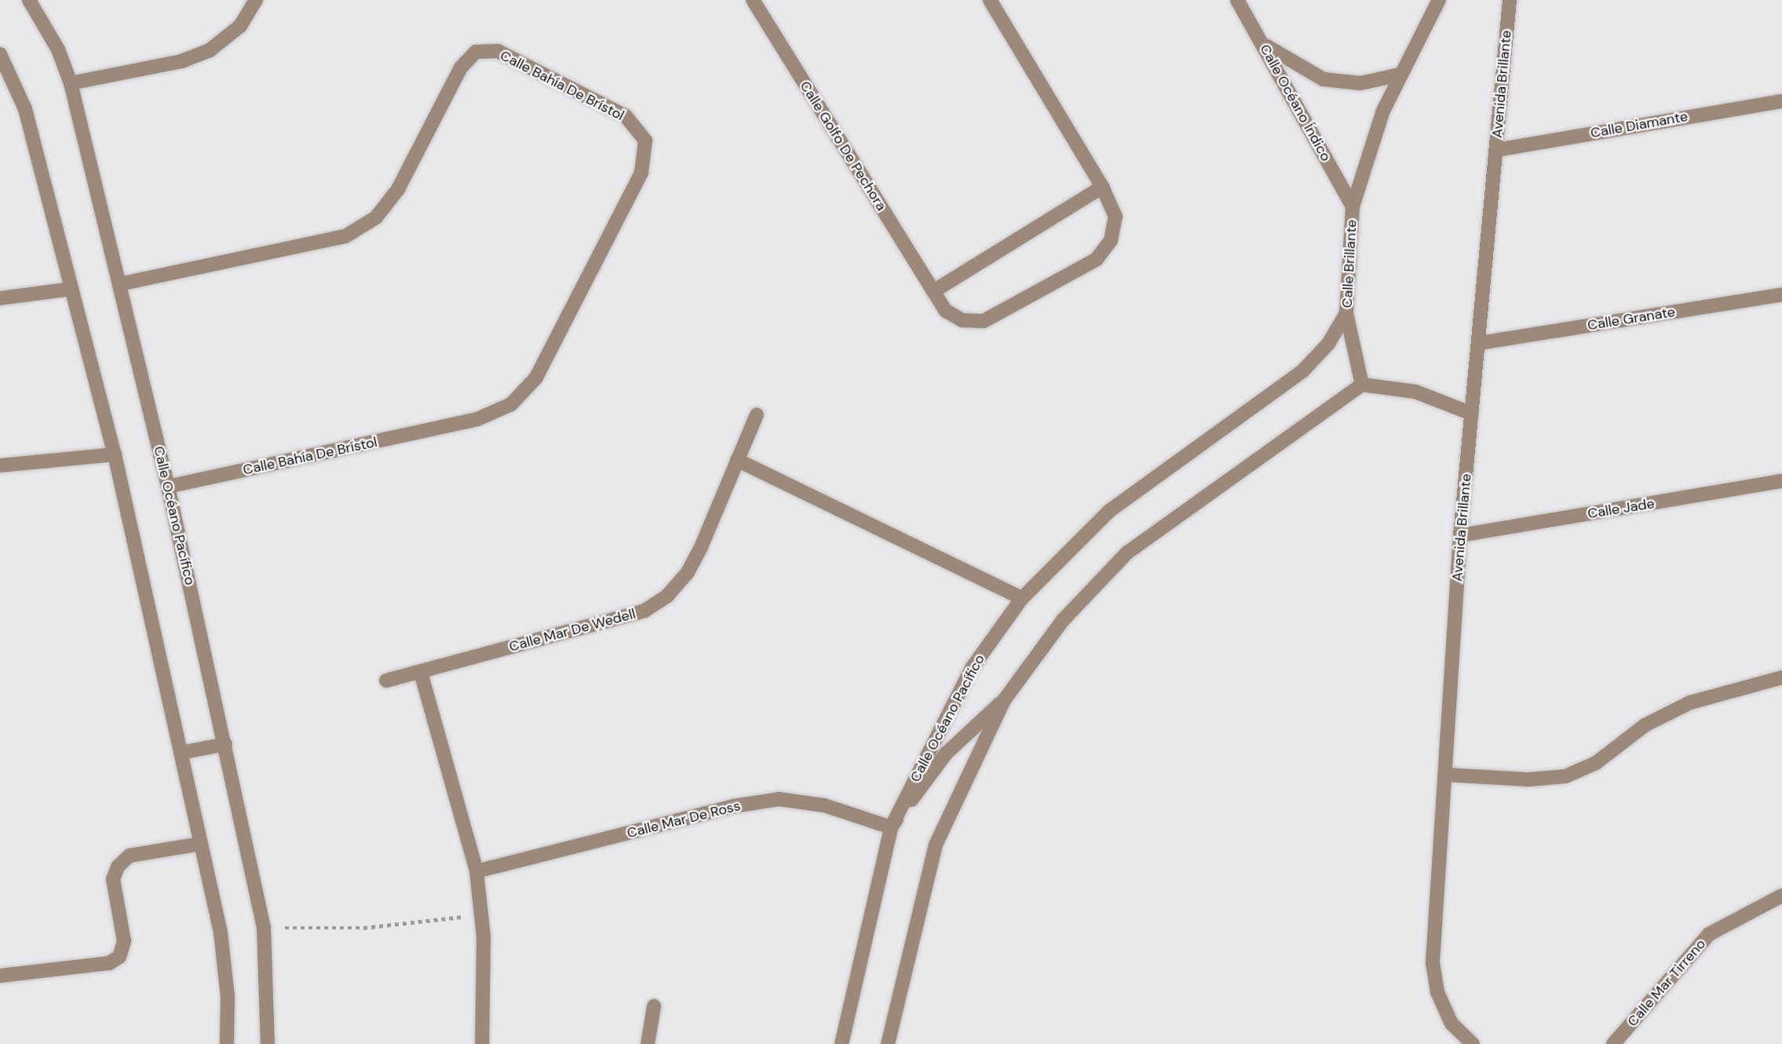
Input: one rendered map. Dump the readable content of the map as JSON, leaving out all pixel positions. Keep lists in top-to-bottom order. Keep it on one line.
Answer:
{"streets":{"street":["Avenida Brillante","Calle Bahía De Brístol","Calle Océano Índico","Calle Diamante","Calle Golfo De Pechora","Calle Brillante","Calle Granate","Calle Jade","Calle Océano Pacífico","Calle Mar De Wedell","Calle Mar De Ross","Calle Mar Tirreno"]},"crossings":[["Avenida Brillante","Calle Diamante"],["Avenida Brillante","Calle Granate"],["Avenida Brillante","Calle Jade"],["Calle Bahía De Brístol","Calle Océano Pacífico"],["Calle Océano Índico","Calle Brillante"],["Calle Brillante","Calle Océano Pacífico"],["Calle Océano Pacífico","Calle Mar De Ross"]]}
